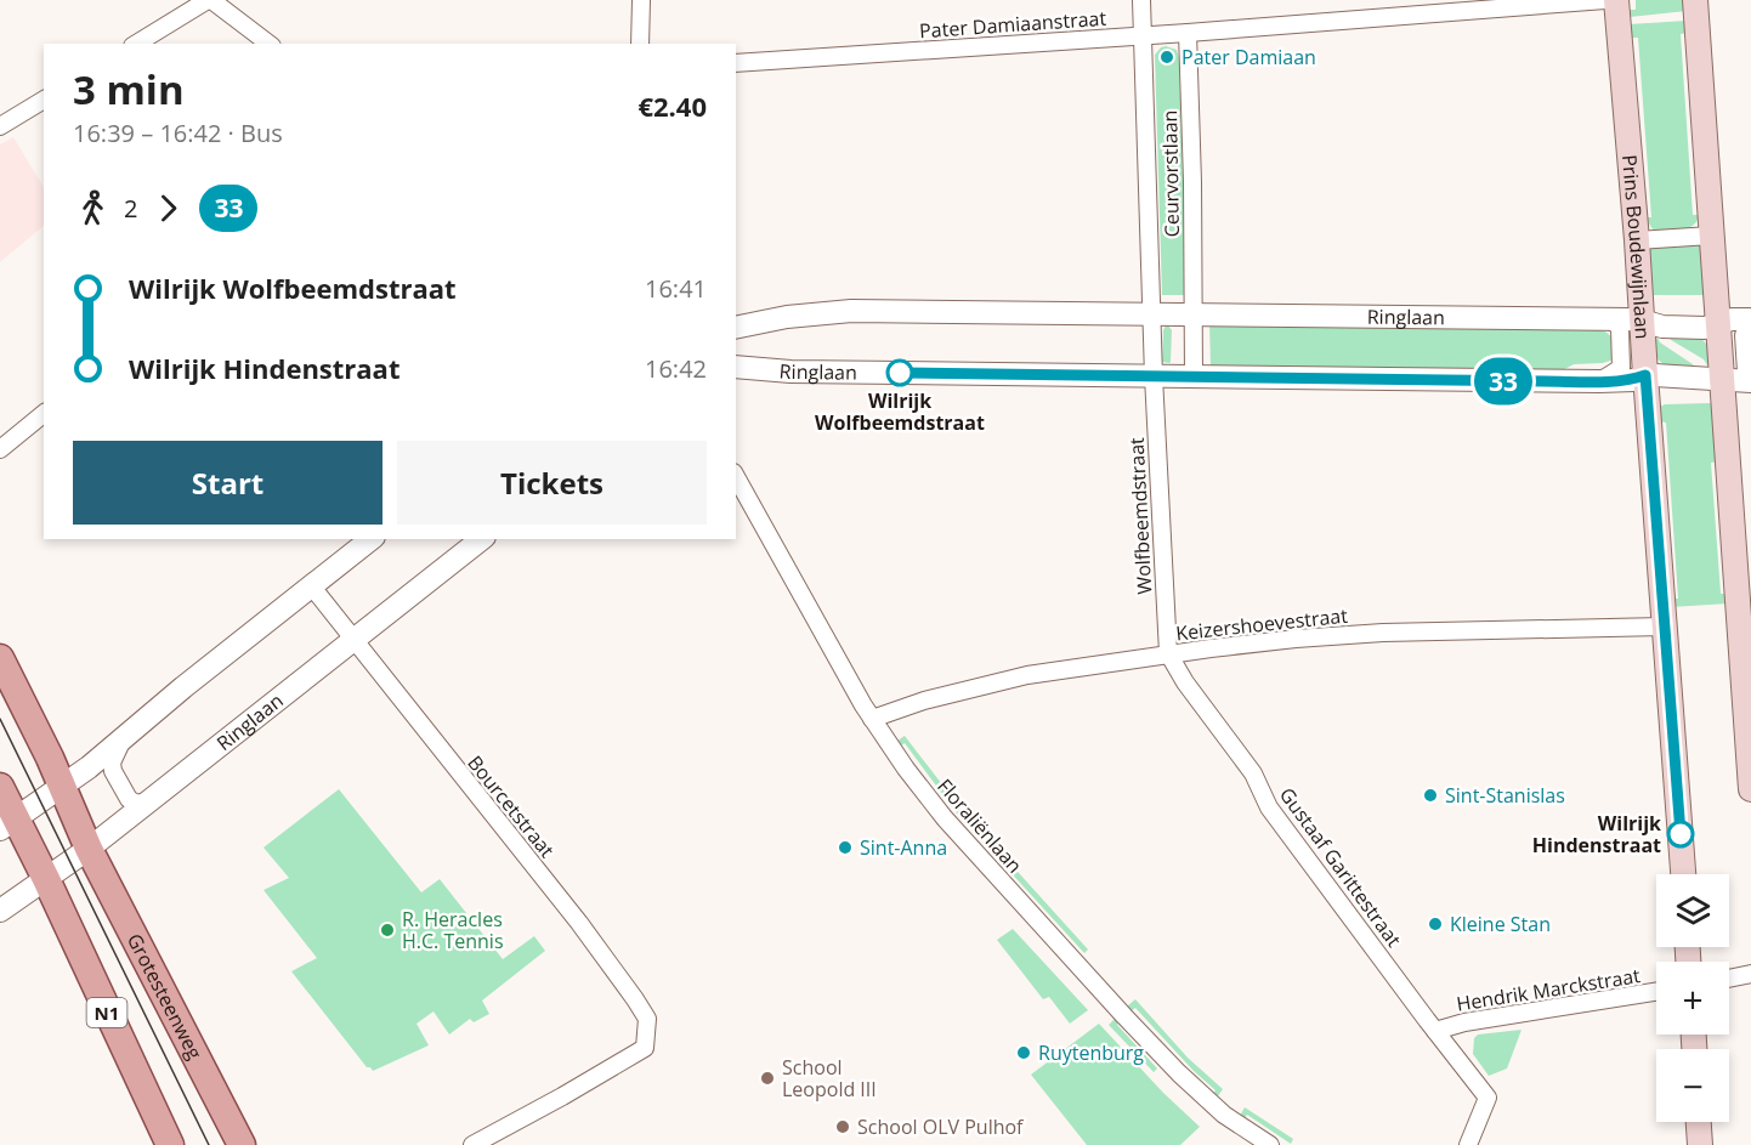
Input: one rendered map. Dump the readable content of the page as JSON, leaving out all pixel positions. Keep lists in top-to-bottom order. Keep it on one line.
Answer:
{"streets":{"main road":["Prins Boudewijnlaan","Grotesteenweg","N1"],"street":["Pater Damiaanstraat","Ceurvorstlaan","Ringlaan","Wolfbeemdstraat","Keizershoevestraat","Bourcetstraat","Floraliënlaan","Gustaaf Garittestraat","Hendrik Marckstraat"]},"crossings":[["Pater Damiaanstraat","Ceurvorstlaan"],["Ceurvorstlaan","Ringlaan"],["Ceurvorstlaan","Wolfbeemdstraat"],["Prins Boudewijnlaan","Ringlaan"],["Prins Boudewijnlaan","Keizershoevestraat"],["Ringlaan","Wolfbeemdstraat"],["Ringlaan","Bourcetstraat"],["Ringlaan","Grotesteenweg"],["Ringlaan","N1"],["Wolfbeemdstraat","Keizershoevestraat"],["Wolfbeemdstraat","Gustaaf Garittestraat"],["Keizershoevestraat","Floraliënlaan"],["Keizershoevestraat","Gustaaf Garittestraat"],["Gustaaf Garittestraat","Hendrik Marckstraat"]],"places":["Pater Damiaan","Wilrijk Wolfbeemdstraat","Sint-Stanislas","Wilrijk Hindenstraat","Sint-Anna","Kleine Stan","R. Heracles H.C. Tennis","Ruytenburg","School Leopold III","School OLV Pulhof"],"lines":["bus line 33"],"page":{"on_map":"33","heading":["3 min","16:39 – 16:42 · Bus","€2.40"],"legs":["2","33"],"list":[{"name":"Wilrijk Wolfbeemdstraat","value":"16:41"},{"name":"Wilrijk Hindenstraat","value":"16:42"}],"buttons":["Start","Tickets"],"map_buttons":["+","−"]}}
